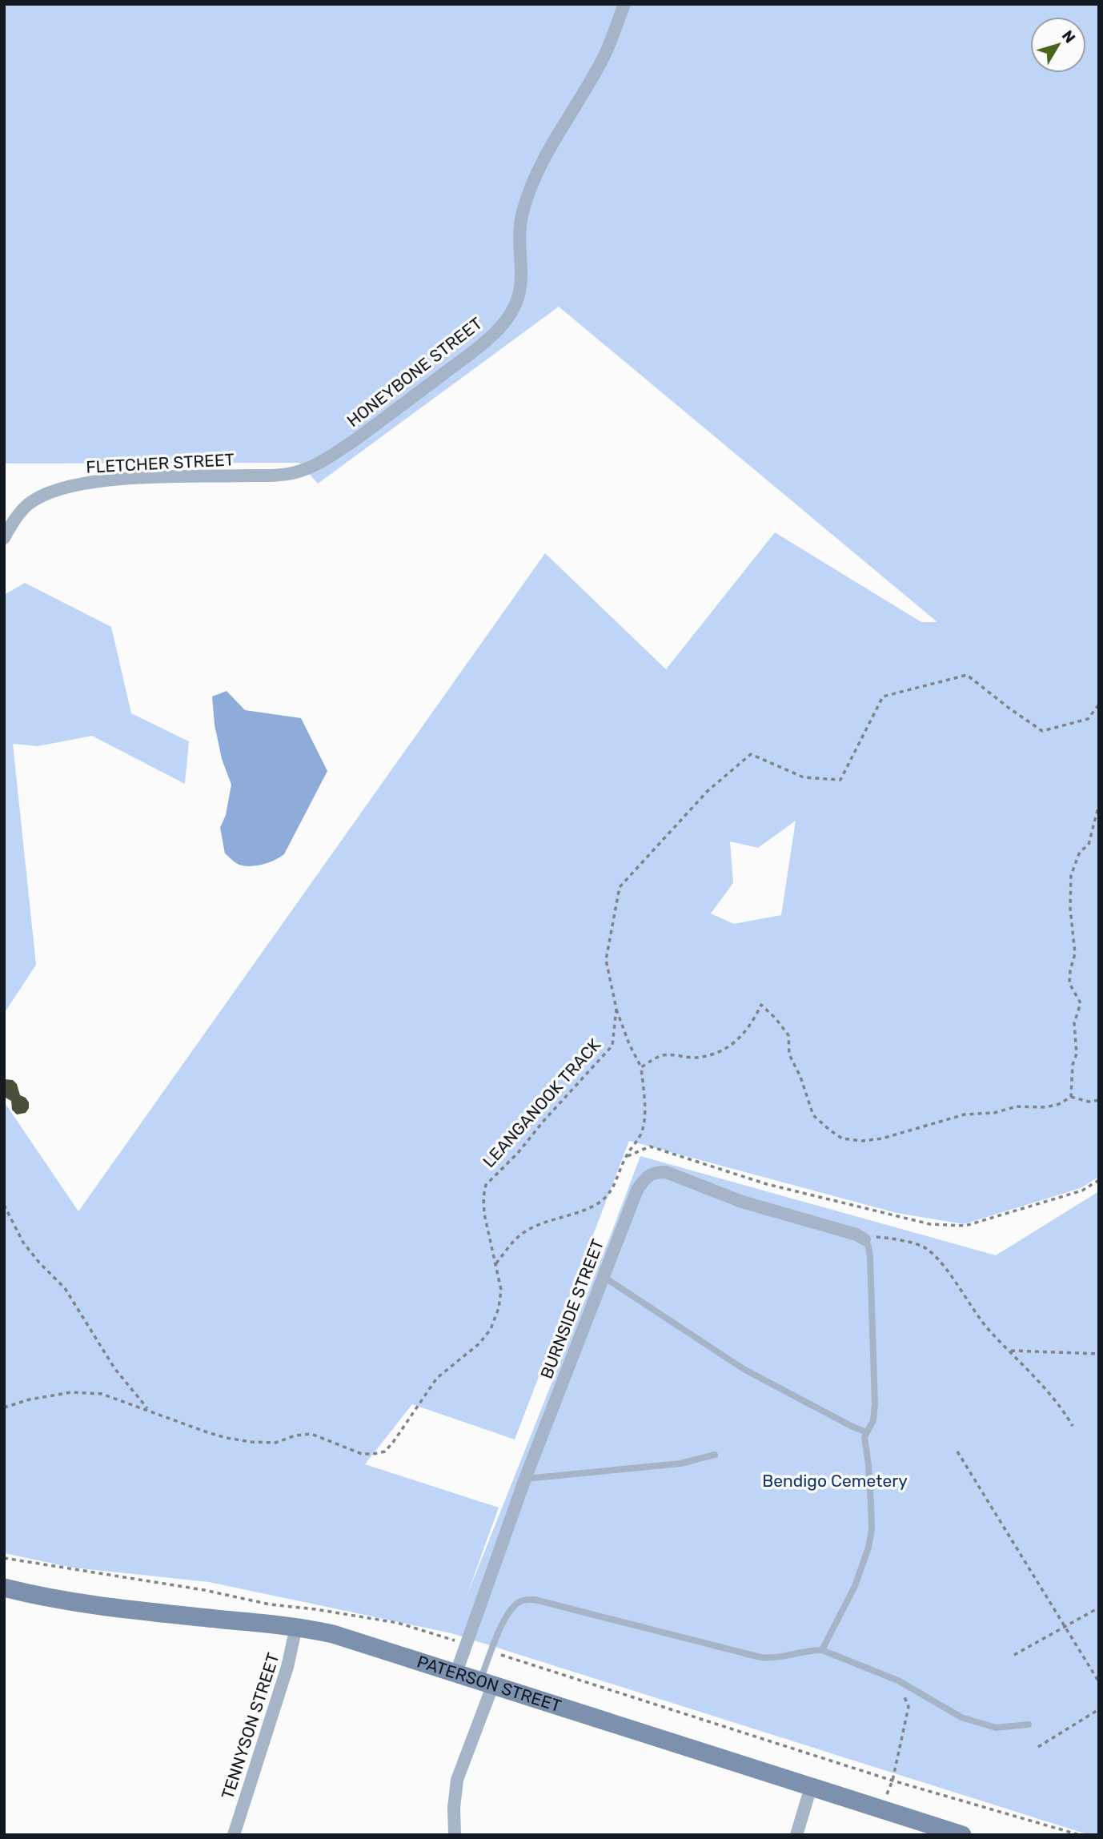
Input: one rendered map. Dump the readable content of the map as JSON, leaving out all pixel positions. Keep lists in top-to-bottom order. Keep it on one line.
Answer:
{"streets":{"street":["HONEYBONE STREET","FLETCHER STREET","BURNSIDE STREET","PATERSON STREET","TENNYSON STREET"],"path":["LEANGANOOK TRACK"]},"crossings":[["HONEYBONE STREET","FLETCHER STREET"],["BURNSIDE STREET","PATERSON STREET"],["PATERSON STREET","TENNYSON STREET"]],"parks":["Bendigo Cemetery"],"north":"top right"}
